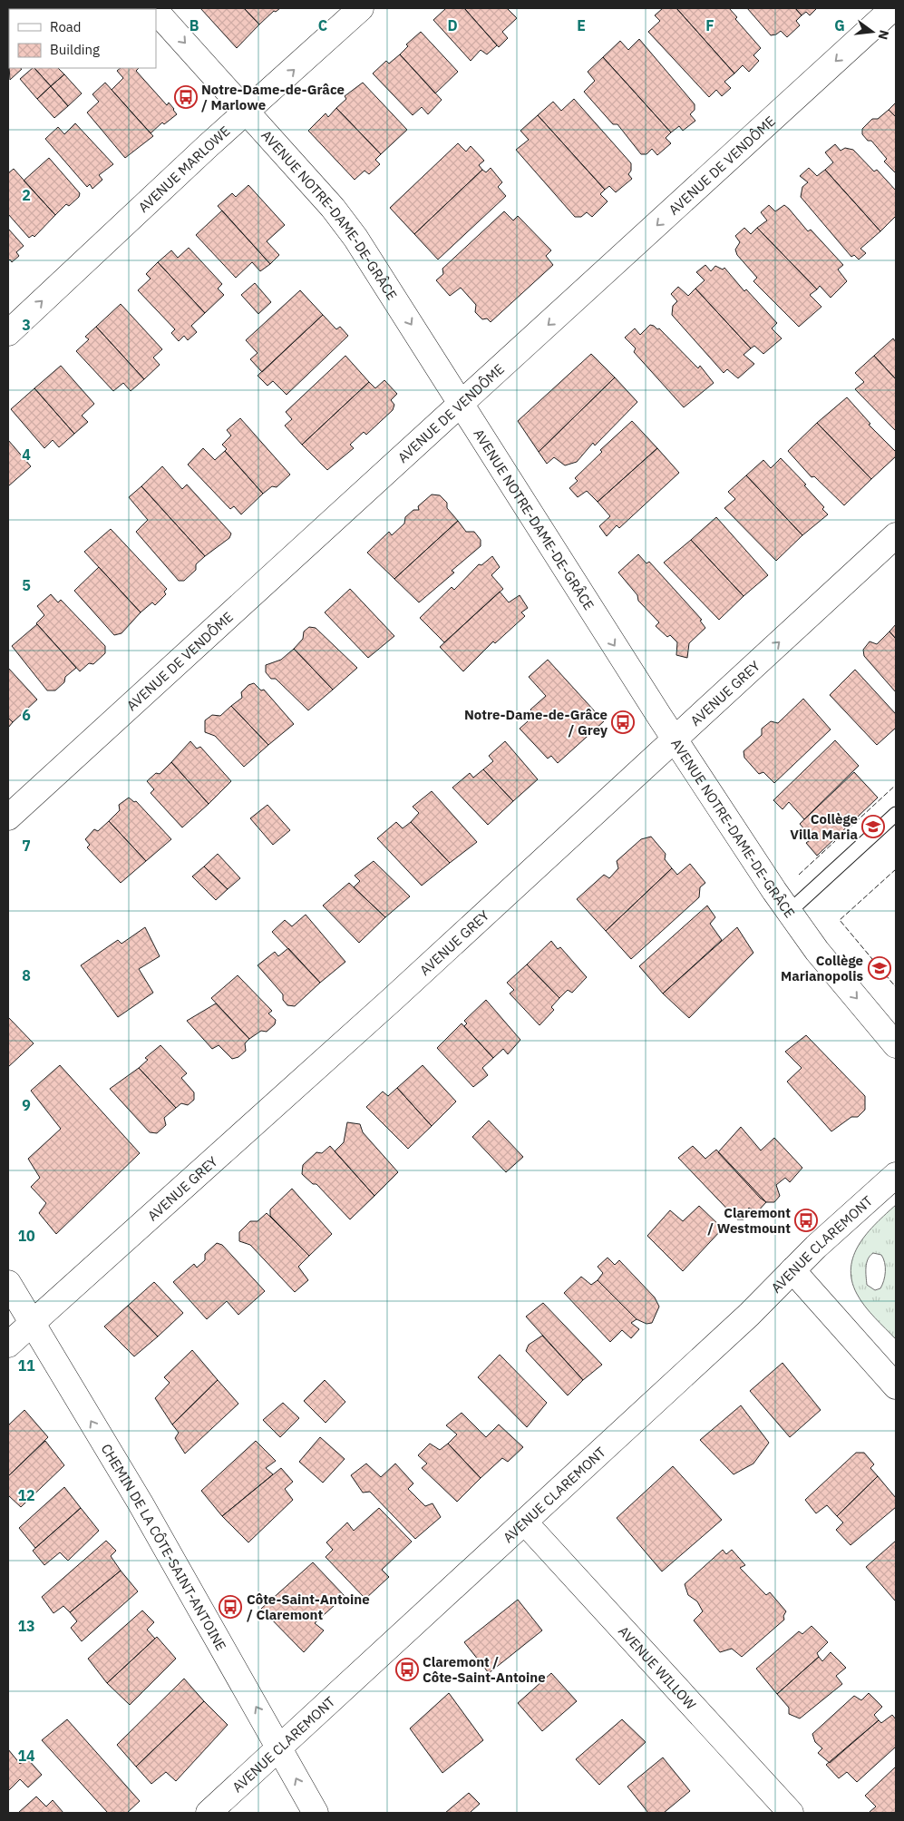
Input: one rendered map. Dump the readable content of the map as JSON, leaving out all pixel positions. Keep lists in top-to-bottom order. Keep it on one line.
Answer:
{"streets":{"street":["AVENUE DE VENDÔME","AVENUE MARLOWE","AVENUE NOTRE-DAME-DE-GRÂCE","AVENUE GREY","AVENUE CLAREMONT","CHEMIN DE LA CÔTE-SAINT-ANTOINE","AVENUE WILLOW"]},"crossings":[["AVENUE DE VENDÔME","AVENUE NOTRE-DAME-DE-GRÂCE"],["AVENUE MARLOWE","AVENUE NOTRE-DAME-DE-GRÂCE"],["AVENUE NOTRE-DAME-DE-GRÂCE","AVENUE GREY"],["AVENUE GREY","CHEMIN DE LA CÔTE-SAINT-ANTOINE"],["AVENUE CLAREMONT","CHEMIN DE LA CÔTE-SAINT-ANTOINE"],["AVENUE CLAREMONT","AVENUE WILLOW"]],"one_way":["AVENUE DE VENDÔME","AVENUE MARLOWE","AVENUE NOTRE-DAME-DE-GRÂCE","CHEMIN DE LA CÔTE-SAINT-ANTOINE"],"places":{"bus stop":["Notre-Dame-de-Grâce / Marlowe","Notre-Dame-de-Grâce / Grey","Claremont / Westmount","Côte-Saint-Antoine / Claremont","Claremont / Côte-Saint-Antoine"],"school or university":["Collège Villa Maria","Collège Marianopolis"]},"legend":["Road","Building"],"north":"right","grid":{"columns":["B","C","D","E","F","G"],"rows":["2","3","4","5","6","7","8","9","10","11","12","13","14"]}}
